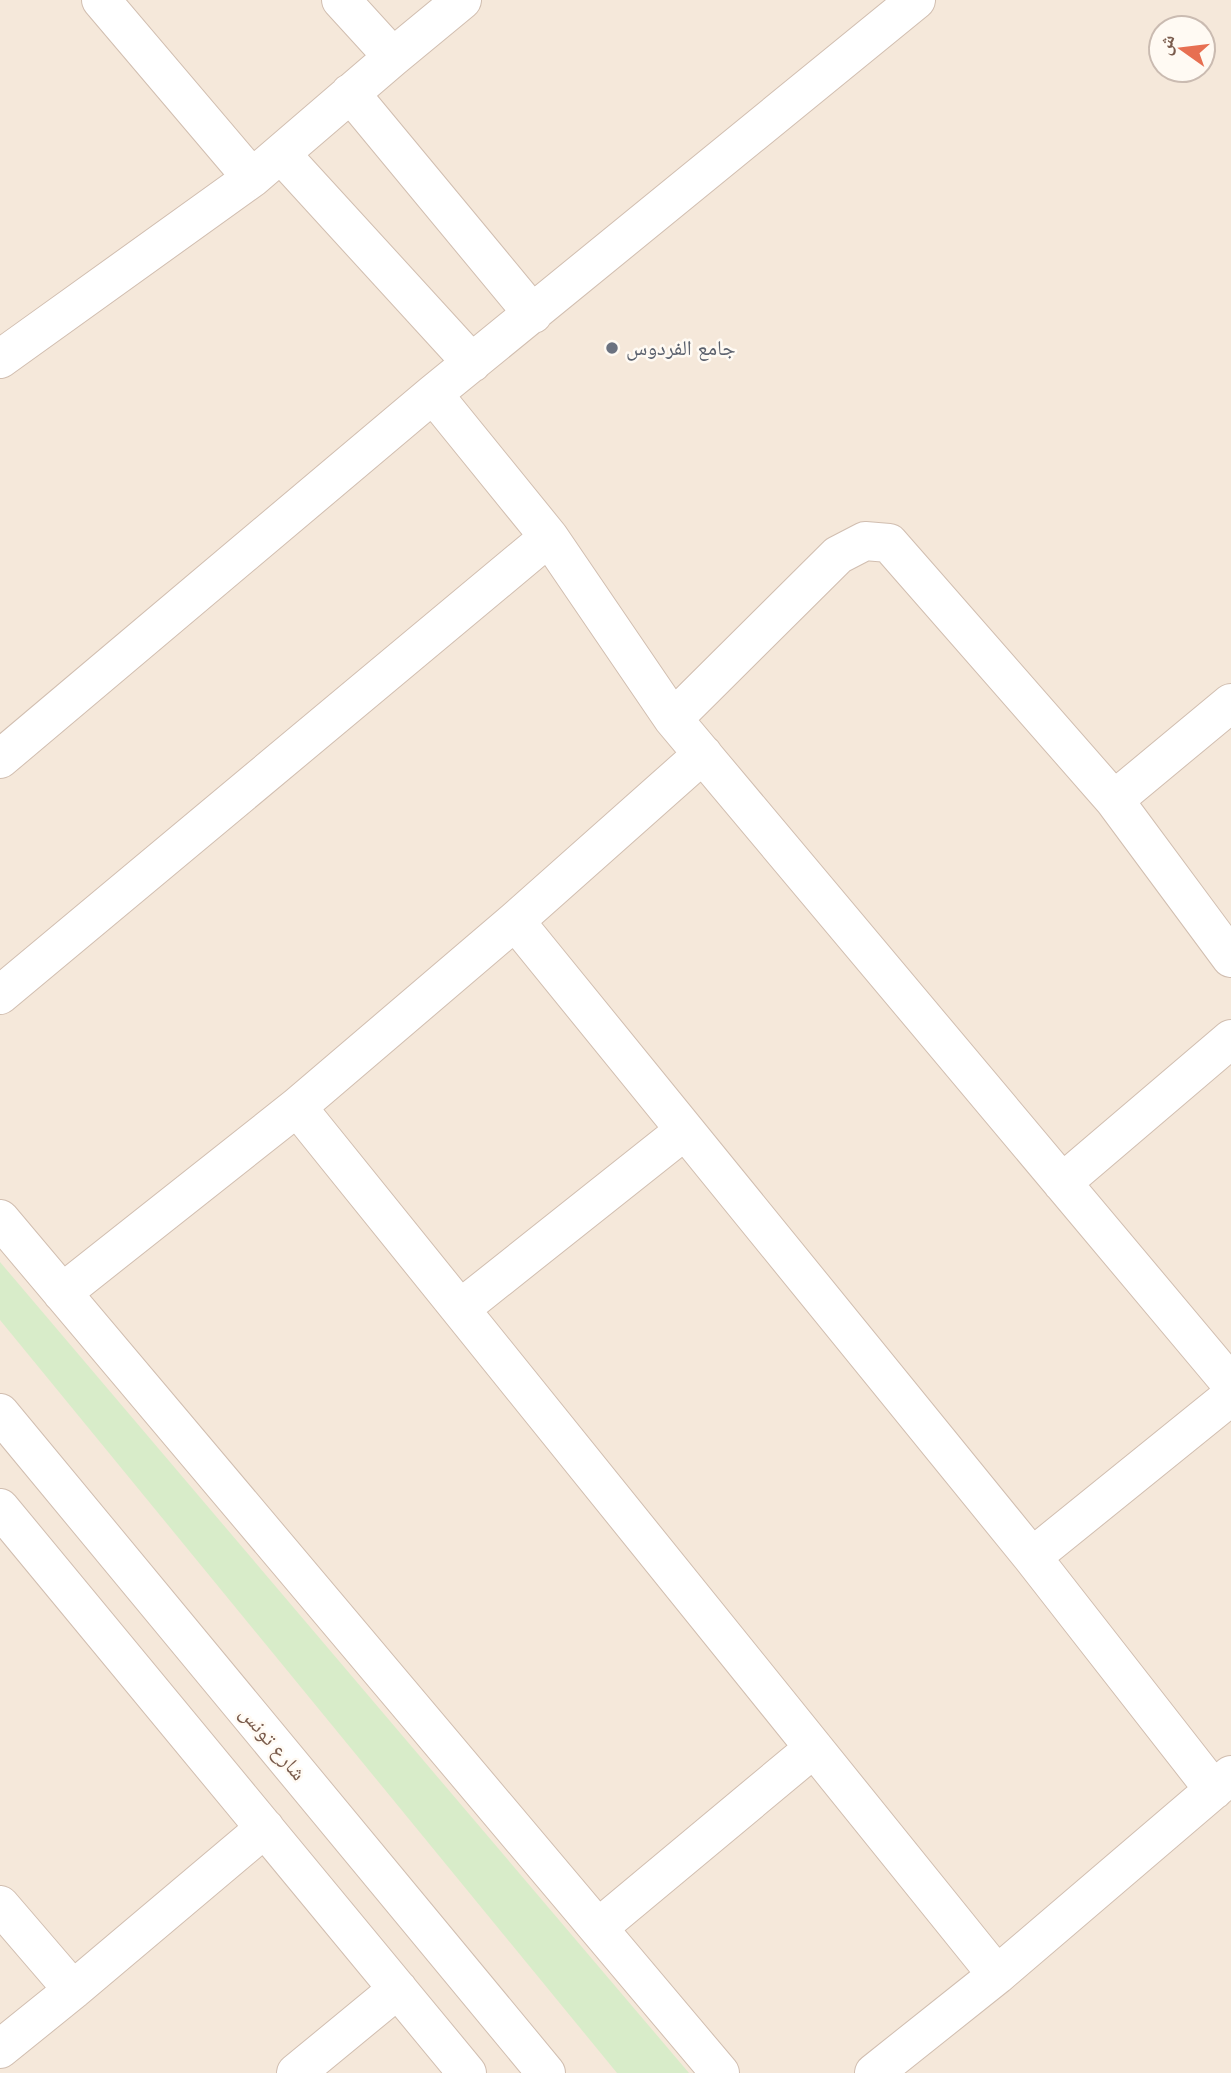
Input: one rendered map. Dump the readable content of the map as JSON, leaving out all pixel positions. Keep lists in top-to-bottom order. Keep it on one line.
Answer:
{"streets":{"street":["شارع تونس"]},"places":["جامع الفردوس"],"north":"left"}
